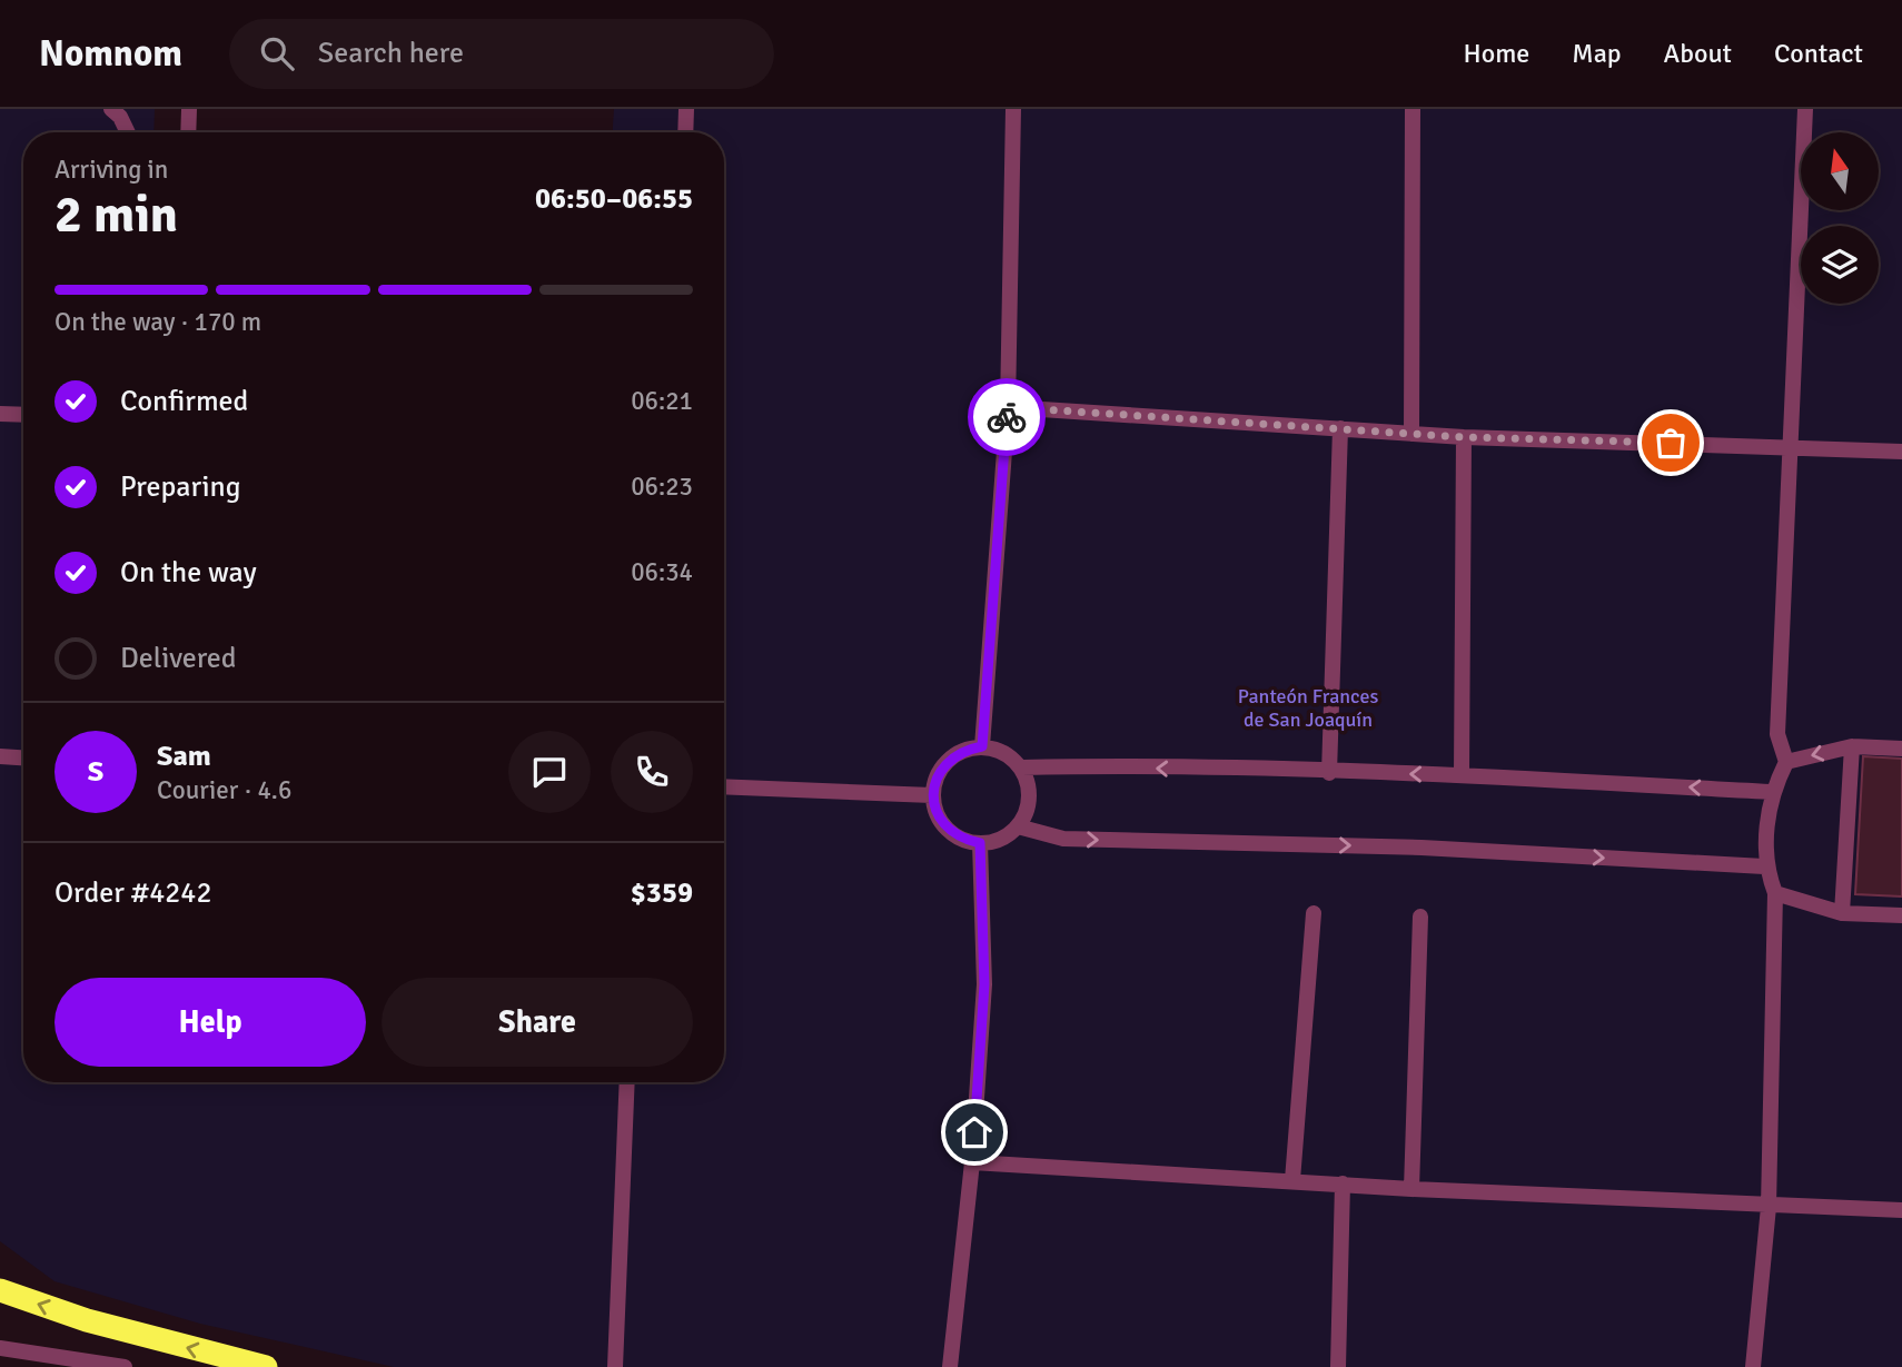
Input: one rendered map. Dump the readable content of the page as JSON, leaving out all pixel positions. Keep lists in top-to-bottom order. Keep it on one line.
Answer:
{"parks":["Panteón Frances de San Joaquín"],"north":"top","page":{"header":"Nomnom","search":"Search here","nav":["Home","Map","About","Contact"],"heading":["2 min","Arriving in","06:50–06:55"],"panel":["Sam","Courier · 4.6","Order #4242","$359"],"bar":"On the way · 170 m","list":[["Confirmed","06:21"],["Preparing","06:23"],["On the way","06:34"],"Delivered"],"round":"S","buttons":["Help","Share"]}}
